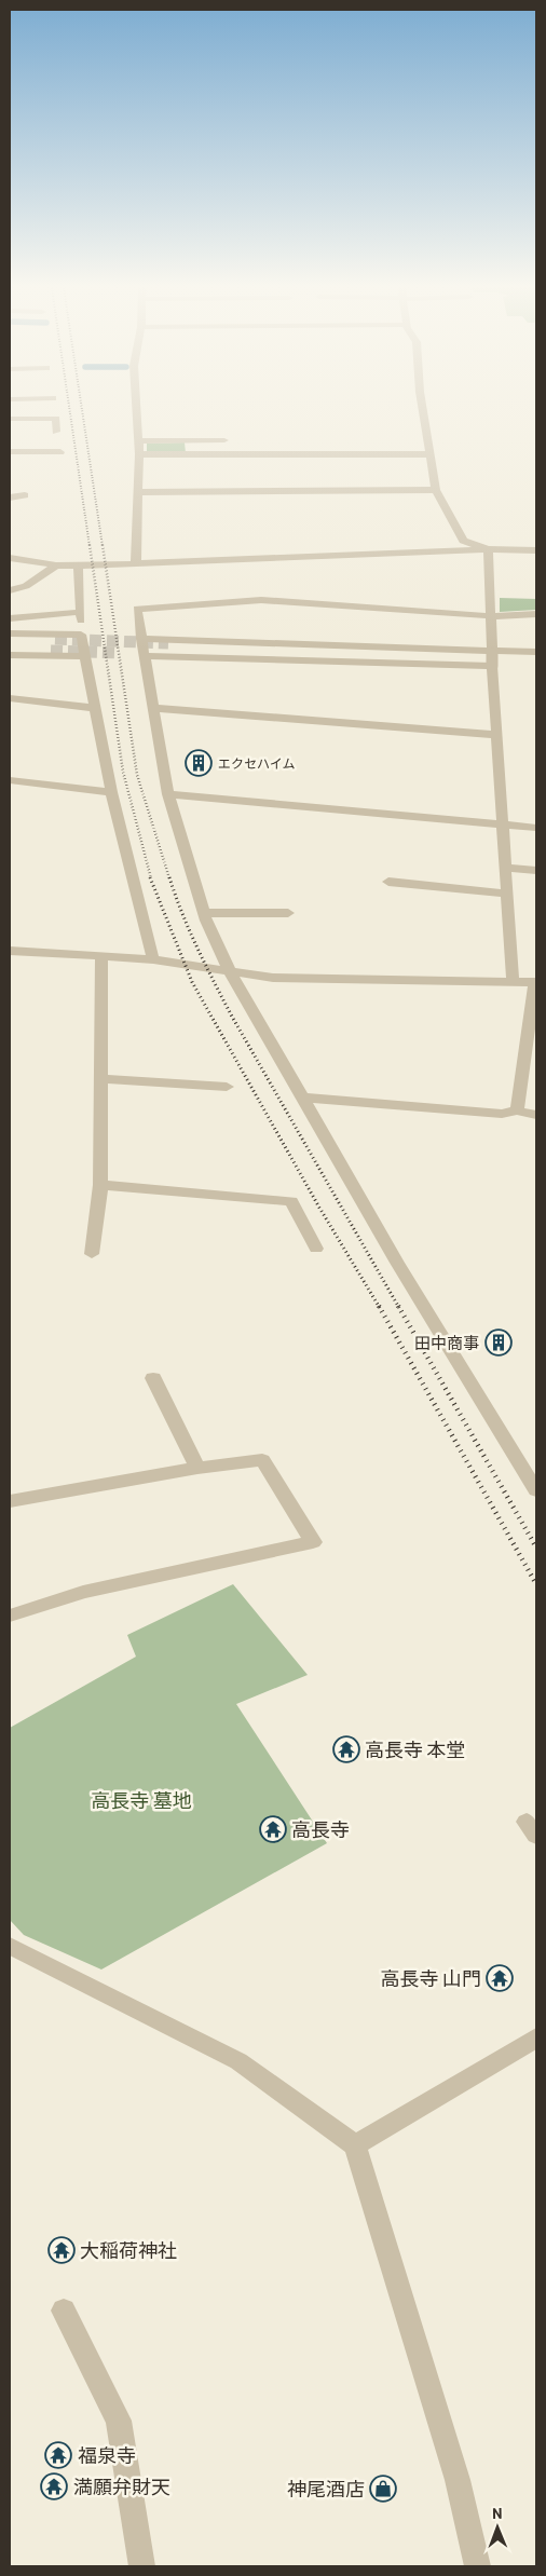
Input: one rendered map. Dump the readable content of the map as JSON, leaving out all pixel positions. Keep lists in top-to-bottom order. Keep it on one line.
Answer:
{"parks":["高長寺 墓地"],"places":{"building":["エクセハイム","田中商事"],"temple":["高長寺 本堂","高長寺","高長寺 山門","大稲荷神社","福泉寺","満願弁財天"],"shop":["神尾酒店"]},"north":"top"}
